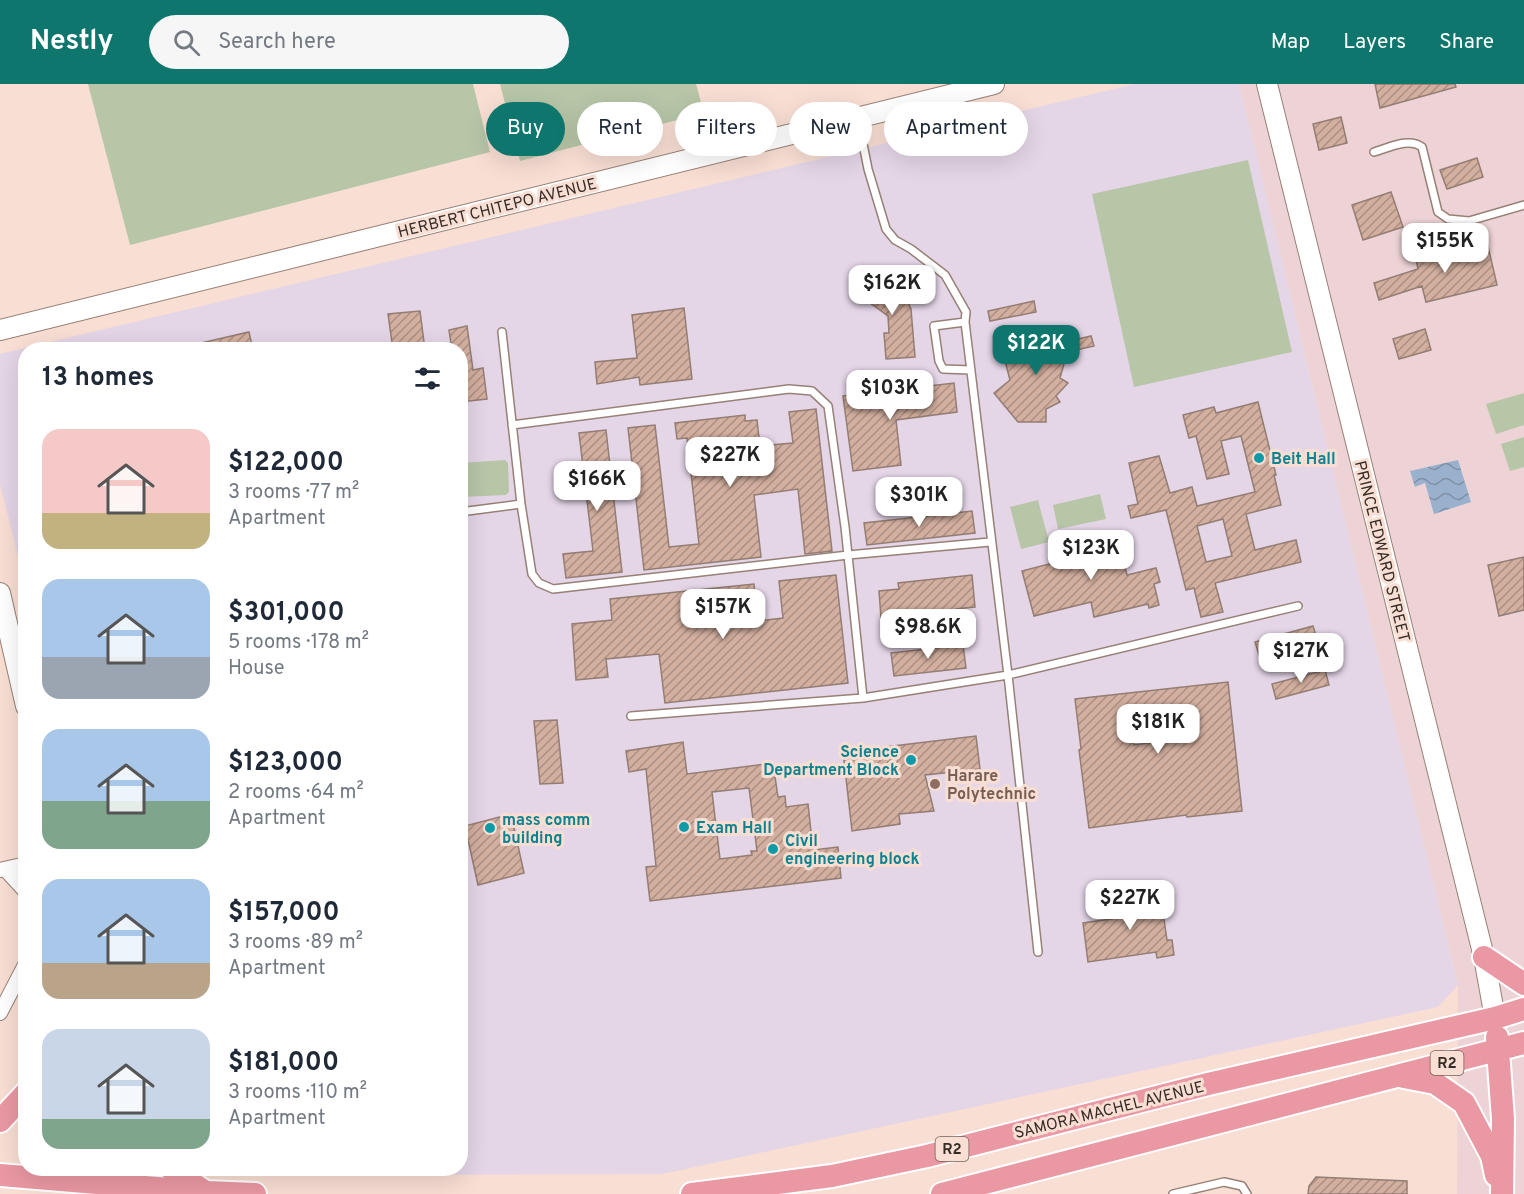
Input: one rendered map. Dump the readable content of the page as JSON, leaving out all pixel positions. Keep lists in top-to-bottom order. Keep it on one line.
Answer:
{"streets":{"highway":["R2","SAMORA MACHEL AVENUE"],"main road":["HERBERT CHITEPO AVENUE","PRINCE EDWARD STREET"]},"crossings":[["PRINCE EDWARD STREET","SAMORA MACHEL AVENUE"]],"places":["Beit Hall","Science Department Block","Harare Polytechnic","Exam Hall","mass comm building","Civil engineering block"],"page":{"header":"Nestly","search":"Search here","nav":["Map","Layers","Share"],"chip":["Buy","Rent","Filters","New","Apartment"],"price":["$155K","$162K","$122K","$103K","$227K","$166K","$301K","$123K","$157K","$98.6K","$127K","$181K","$227K"],"heading":"13 homes","list":[{"name":"$122,000","note":"3 rooms · 77 m² · Apartment"},{"name":"$301,000","note":"5 rooms · 178 m² · House"},{"name":"$123,000","note":"2 rooms · 64 m² · Apartment"},{"name":"$157,000","note":"3 rooms · 89 m² · Apartment"},{"name":"$181,000","note":"3 rooms · 110 m² · Apartment"}]}}
